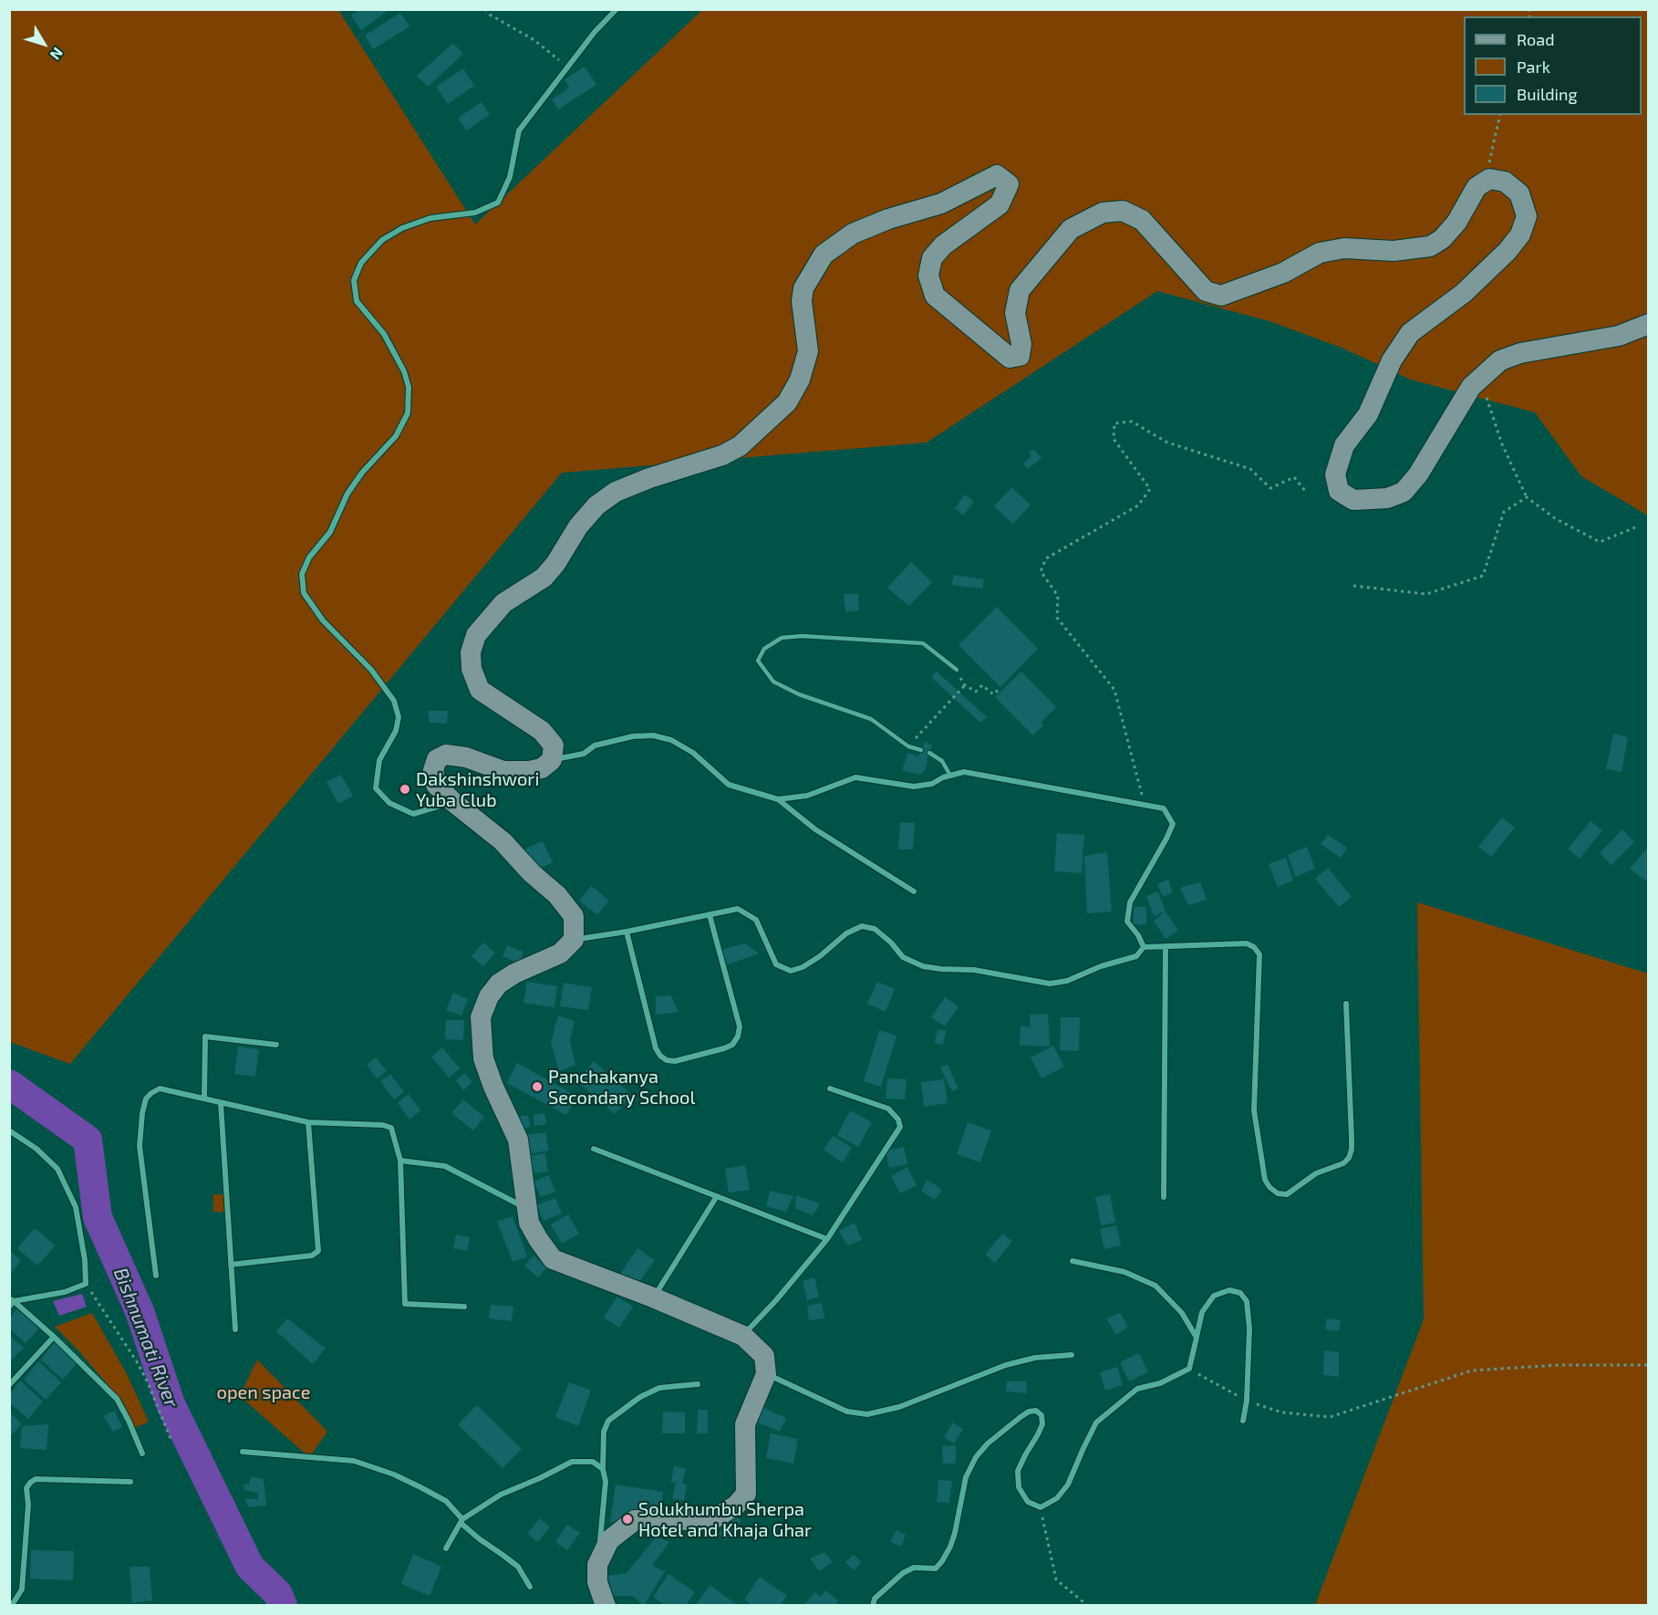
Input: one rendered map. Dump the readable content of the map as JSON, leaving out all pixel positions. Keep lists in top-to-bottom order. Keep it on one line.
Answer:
{"water":["Bishnumati River"],"parks":["open space"],"places":["Dakshinshwori Yuba Club","Panchakanya Secondary School","Solukhumbu Sherpa Hotel and Khaja Ghar"],"legend":["Road","Park","Building"],"north":"bottom right"}
